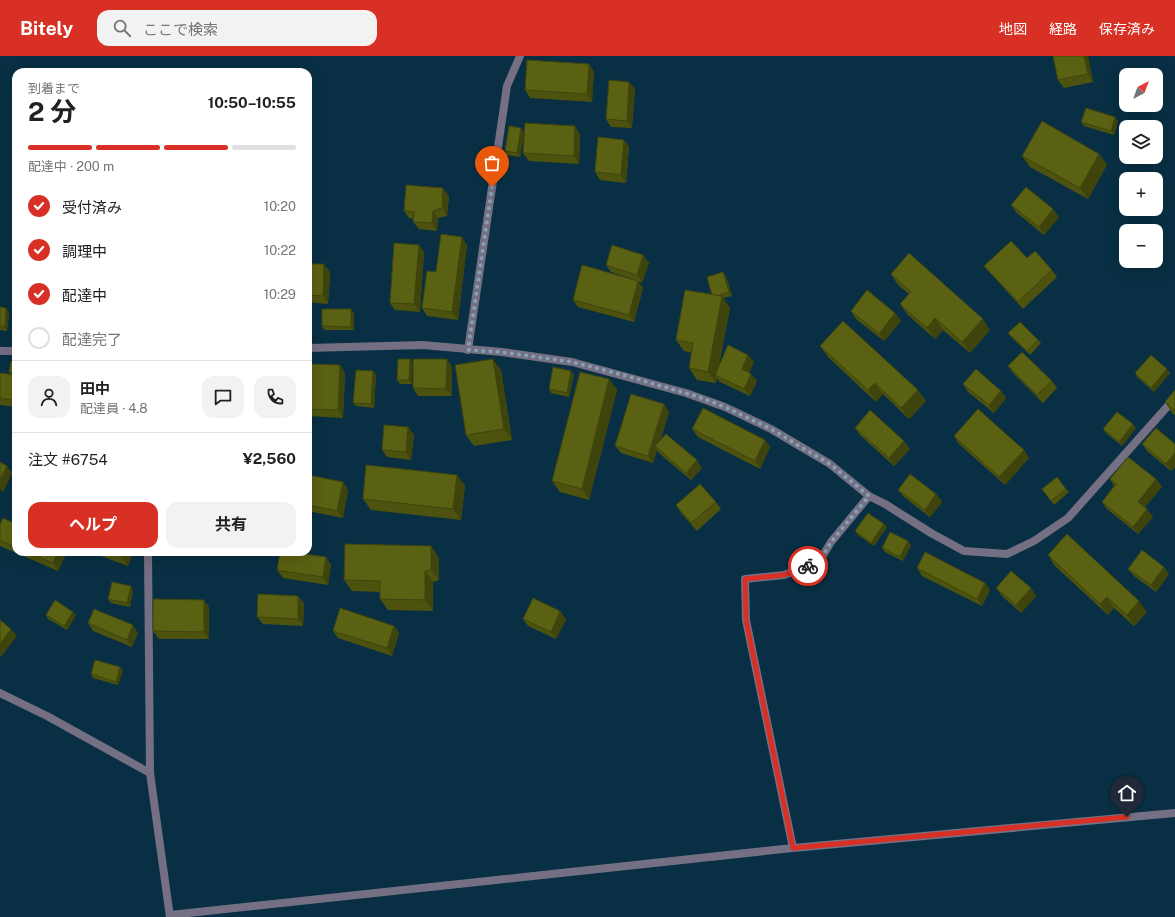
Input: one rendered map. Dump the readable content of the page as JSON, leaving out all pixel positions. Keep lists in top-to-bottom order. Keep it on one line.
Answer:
{"north":"top right","page":{"header":"Bitely","search":"ここで検索","nav":["地図","経路","保存済み"],"map_buttons":["+","−"],"heading":["2 分","到着まで","10:50–10:55"],"panel":["田中","配達員 · 4.8","注文 #6754","¥2,560"],"bar":"配達中 · 200 m","list":[["受付済み","10:20"],["調理中","10:22"],["配達中","10:29"],"配達完了"],"buttons":["ヘルプ","共有"]}}
